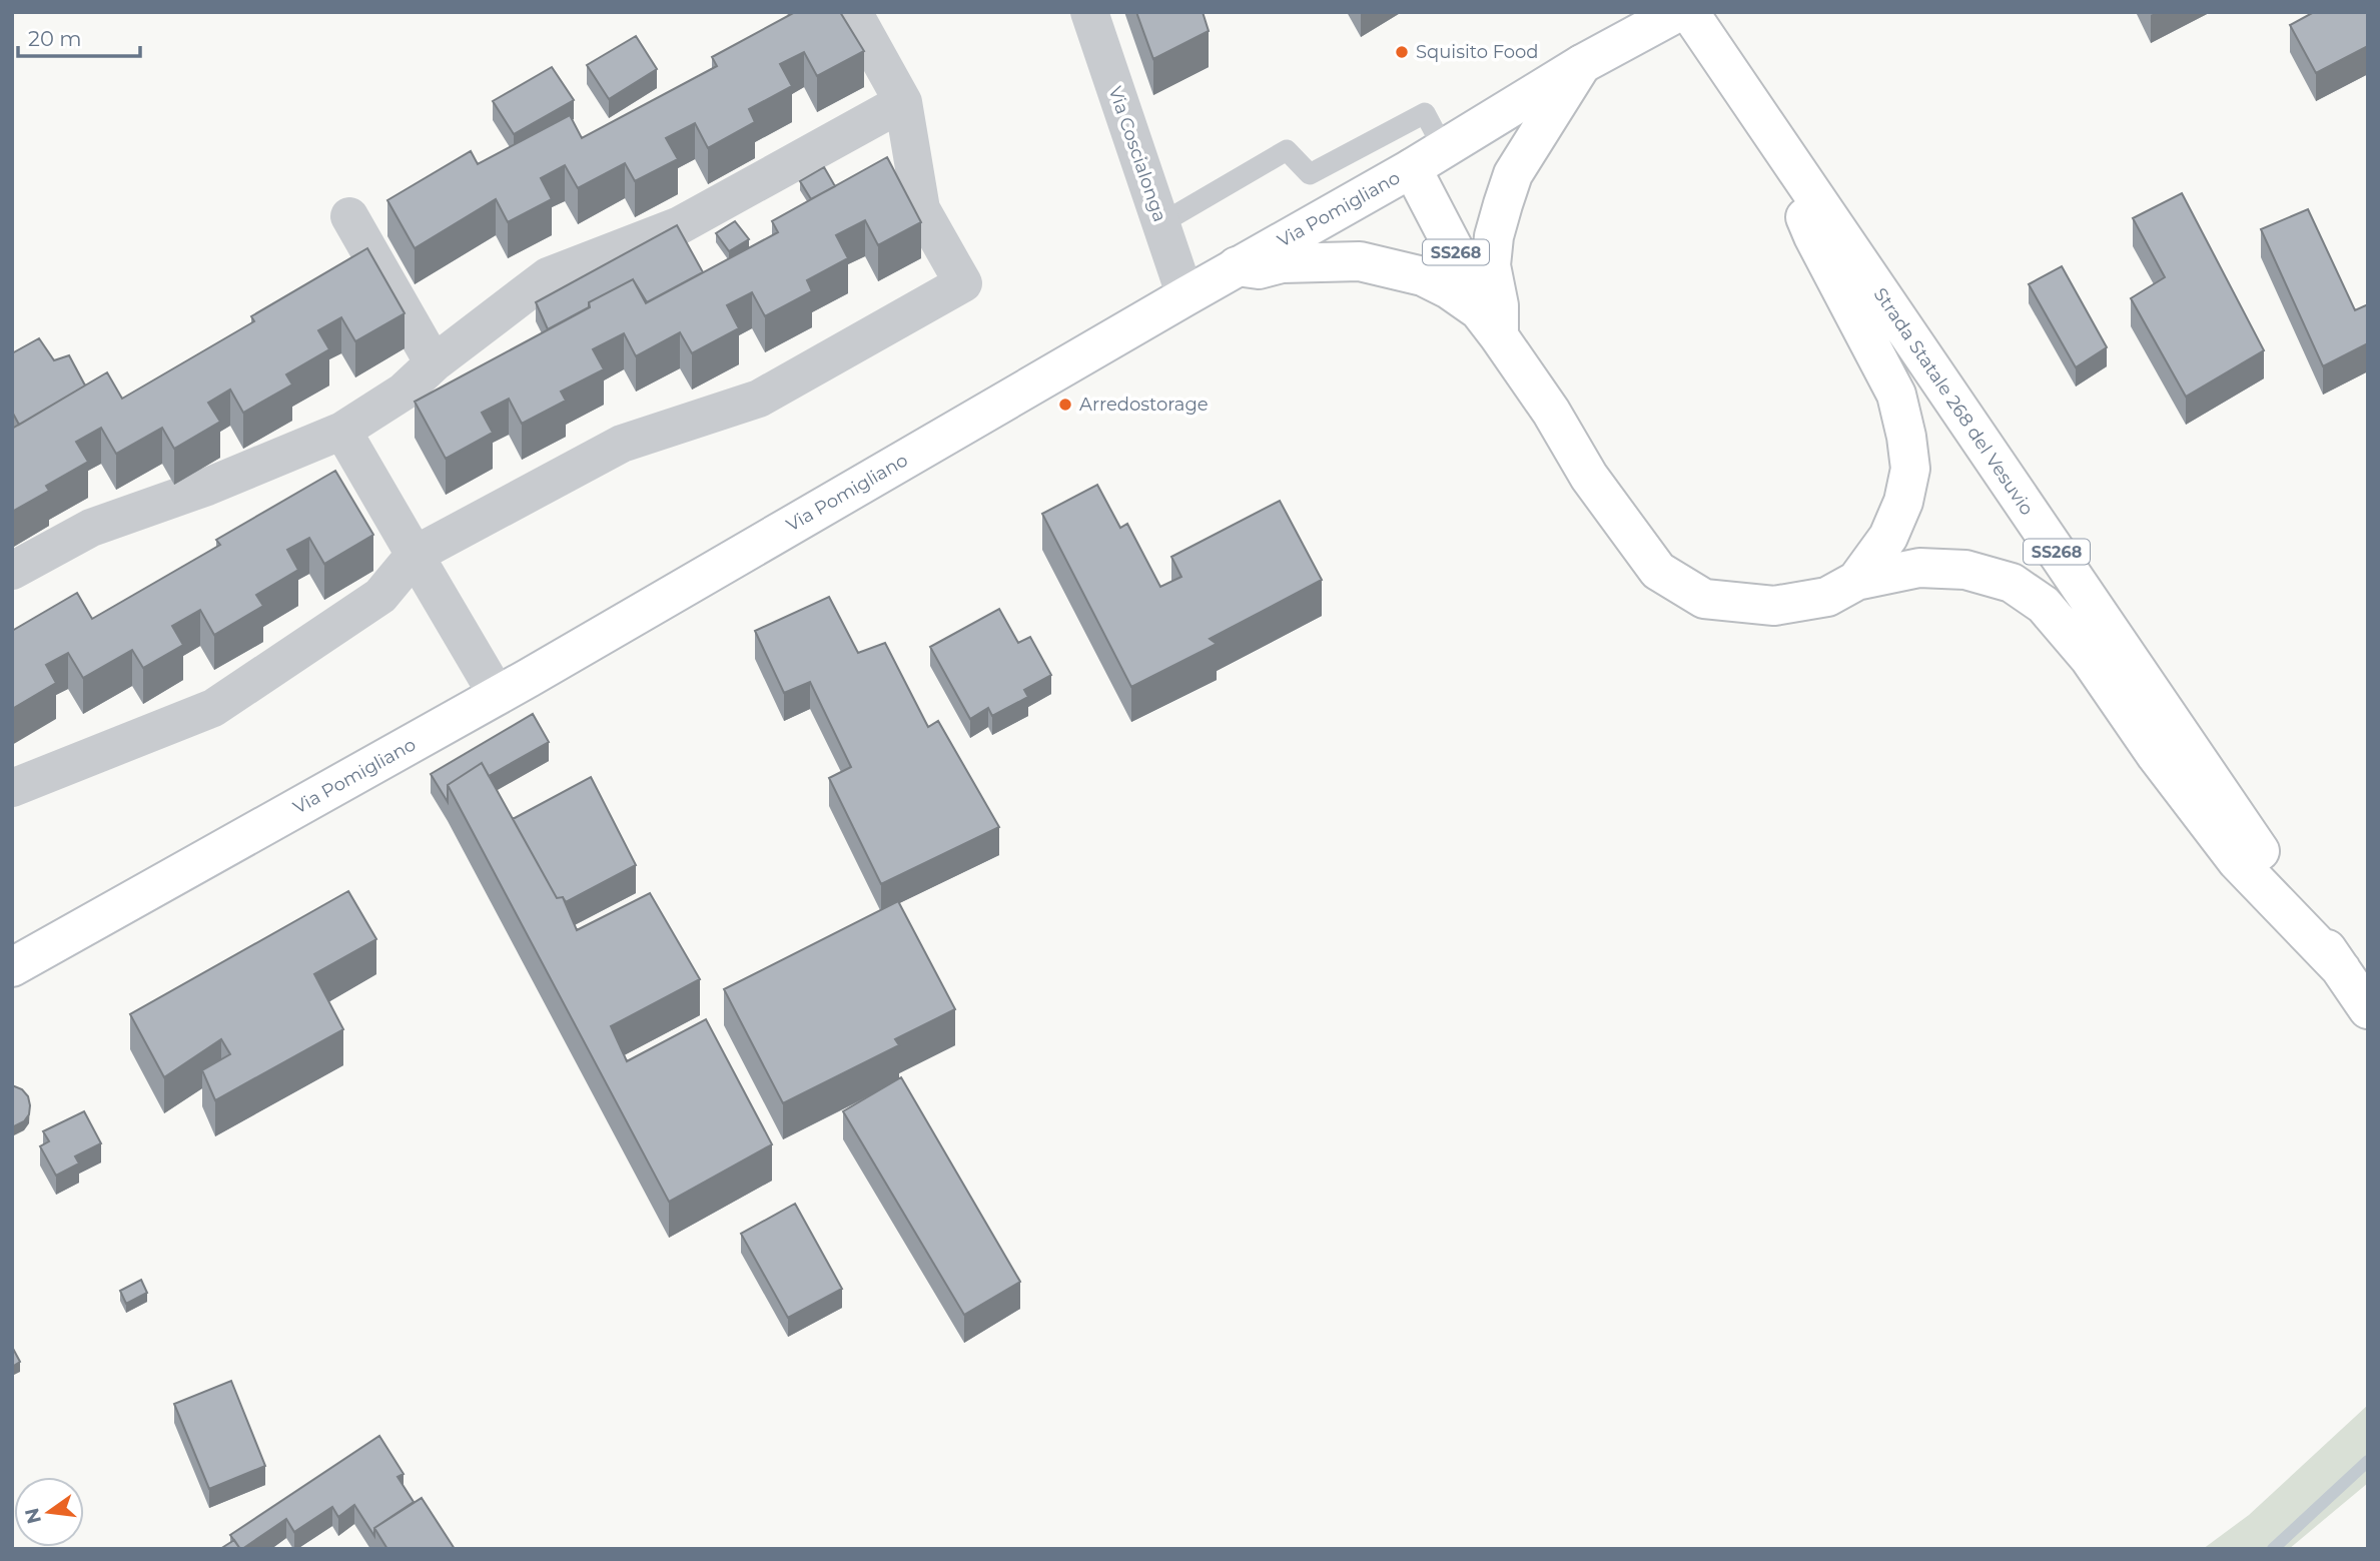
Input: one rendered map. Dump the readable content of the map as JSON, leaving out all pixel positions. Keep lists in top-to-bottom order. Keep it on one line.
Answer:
{"streets":{"main road":["Via Pomigliano","SS268","Strada Statale 268 del Vesuvio"],"street":["Via Coscialonga"]},"crossings":[["Via Coscialonga","Via Pomigliano"],["Via Pomigliano","SS268"],["SS268","Strada Statale 268 del Vesuvio"]],"places":["Squisito Food","Arredostorage"],"scale_bar":"20 m","north":"left"}
